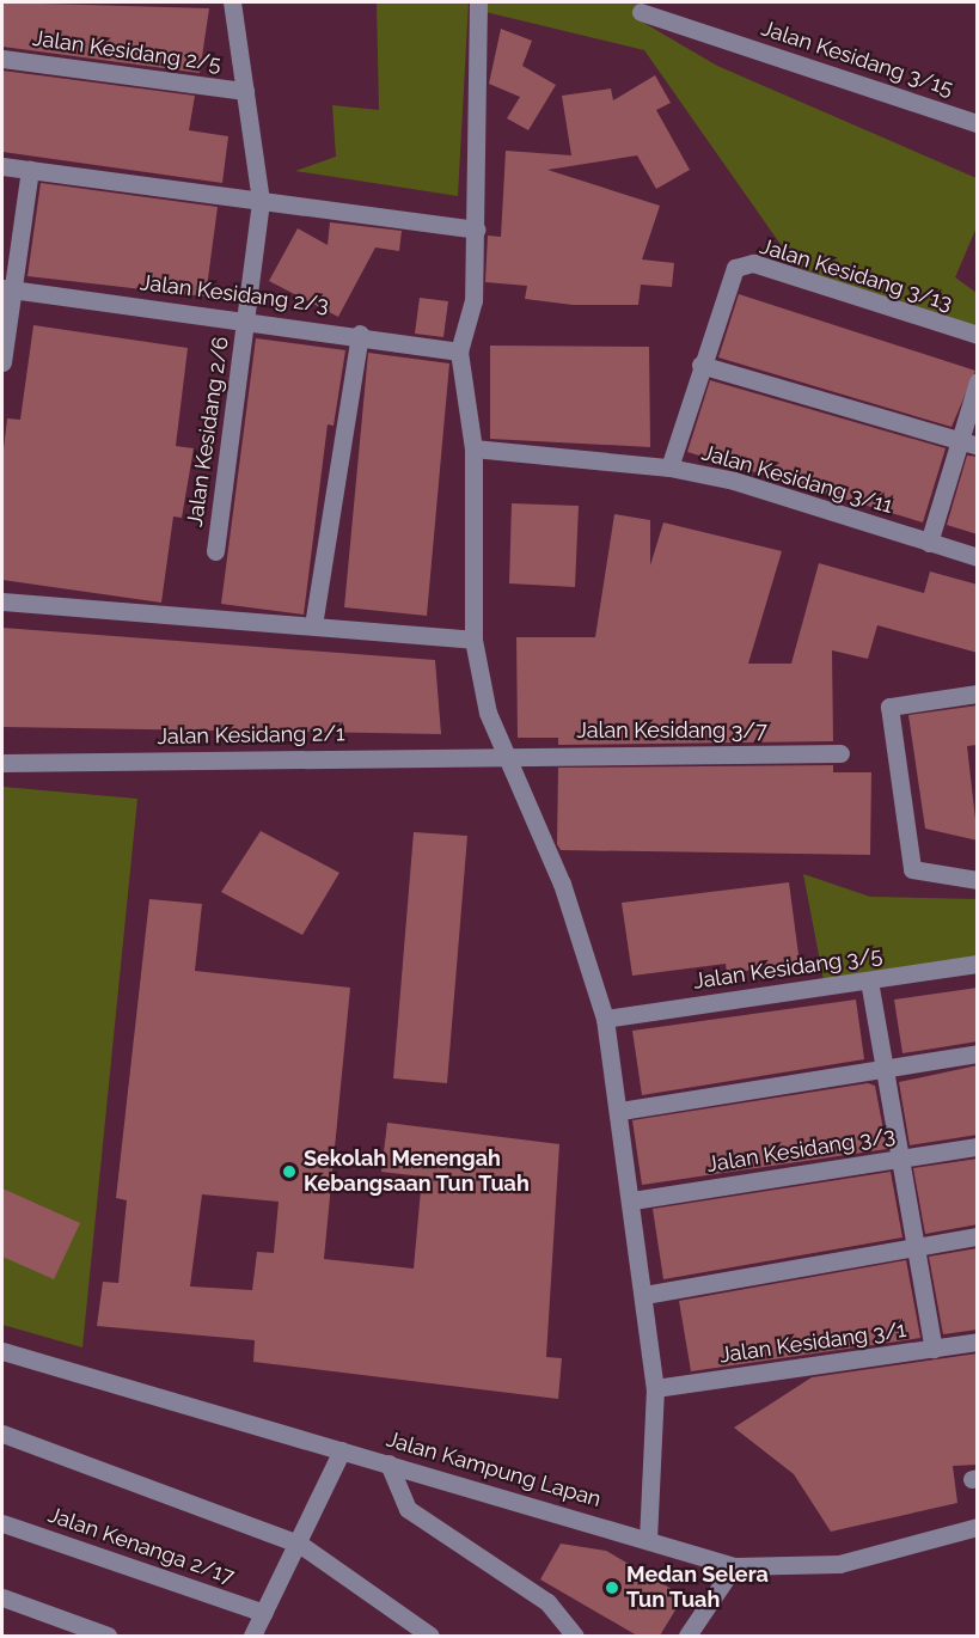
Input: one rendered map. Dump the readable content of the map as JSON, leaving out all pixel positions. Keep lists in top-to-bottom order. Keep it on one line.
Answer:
{"streets":{"street":["Jalan Kesidang 2/5","Jalan Kesidang 3/15","Jalan Kesidang 3/13","Jalan Kesidang 2/3","Jalan Kesidang 2/6","Jalan Kesidang 3/11","Jalan Kesidang 3/7","Jalan Kesidang 2/1","Jalan Kesidang 3/5","Jalan Kesidang 3/3","Jalan Kesidang 3/1","Jalan Kampung Lapan","Jalan Kenanga 2/17"]},"crossings":[["Jalan Kesidang 2/5","Jalan Kesidang 2/6"],["Jalan Kesidang 2/3","Jalan Kesidang 2/6"],["Jalan Kesidang 3/7","Jalan Kesidang 2/1"]],"places":["Sekolah Menengah Kebangsaan Tun Tuah","Medan Selera Tun Tuah"]}
